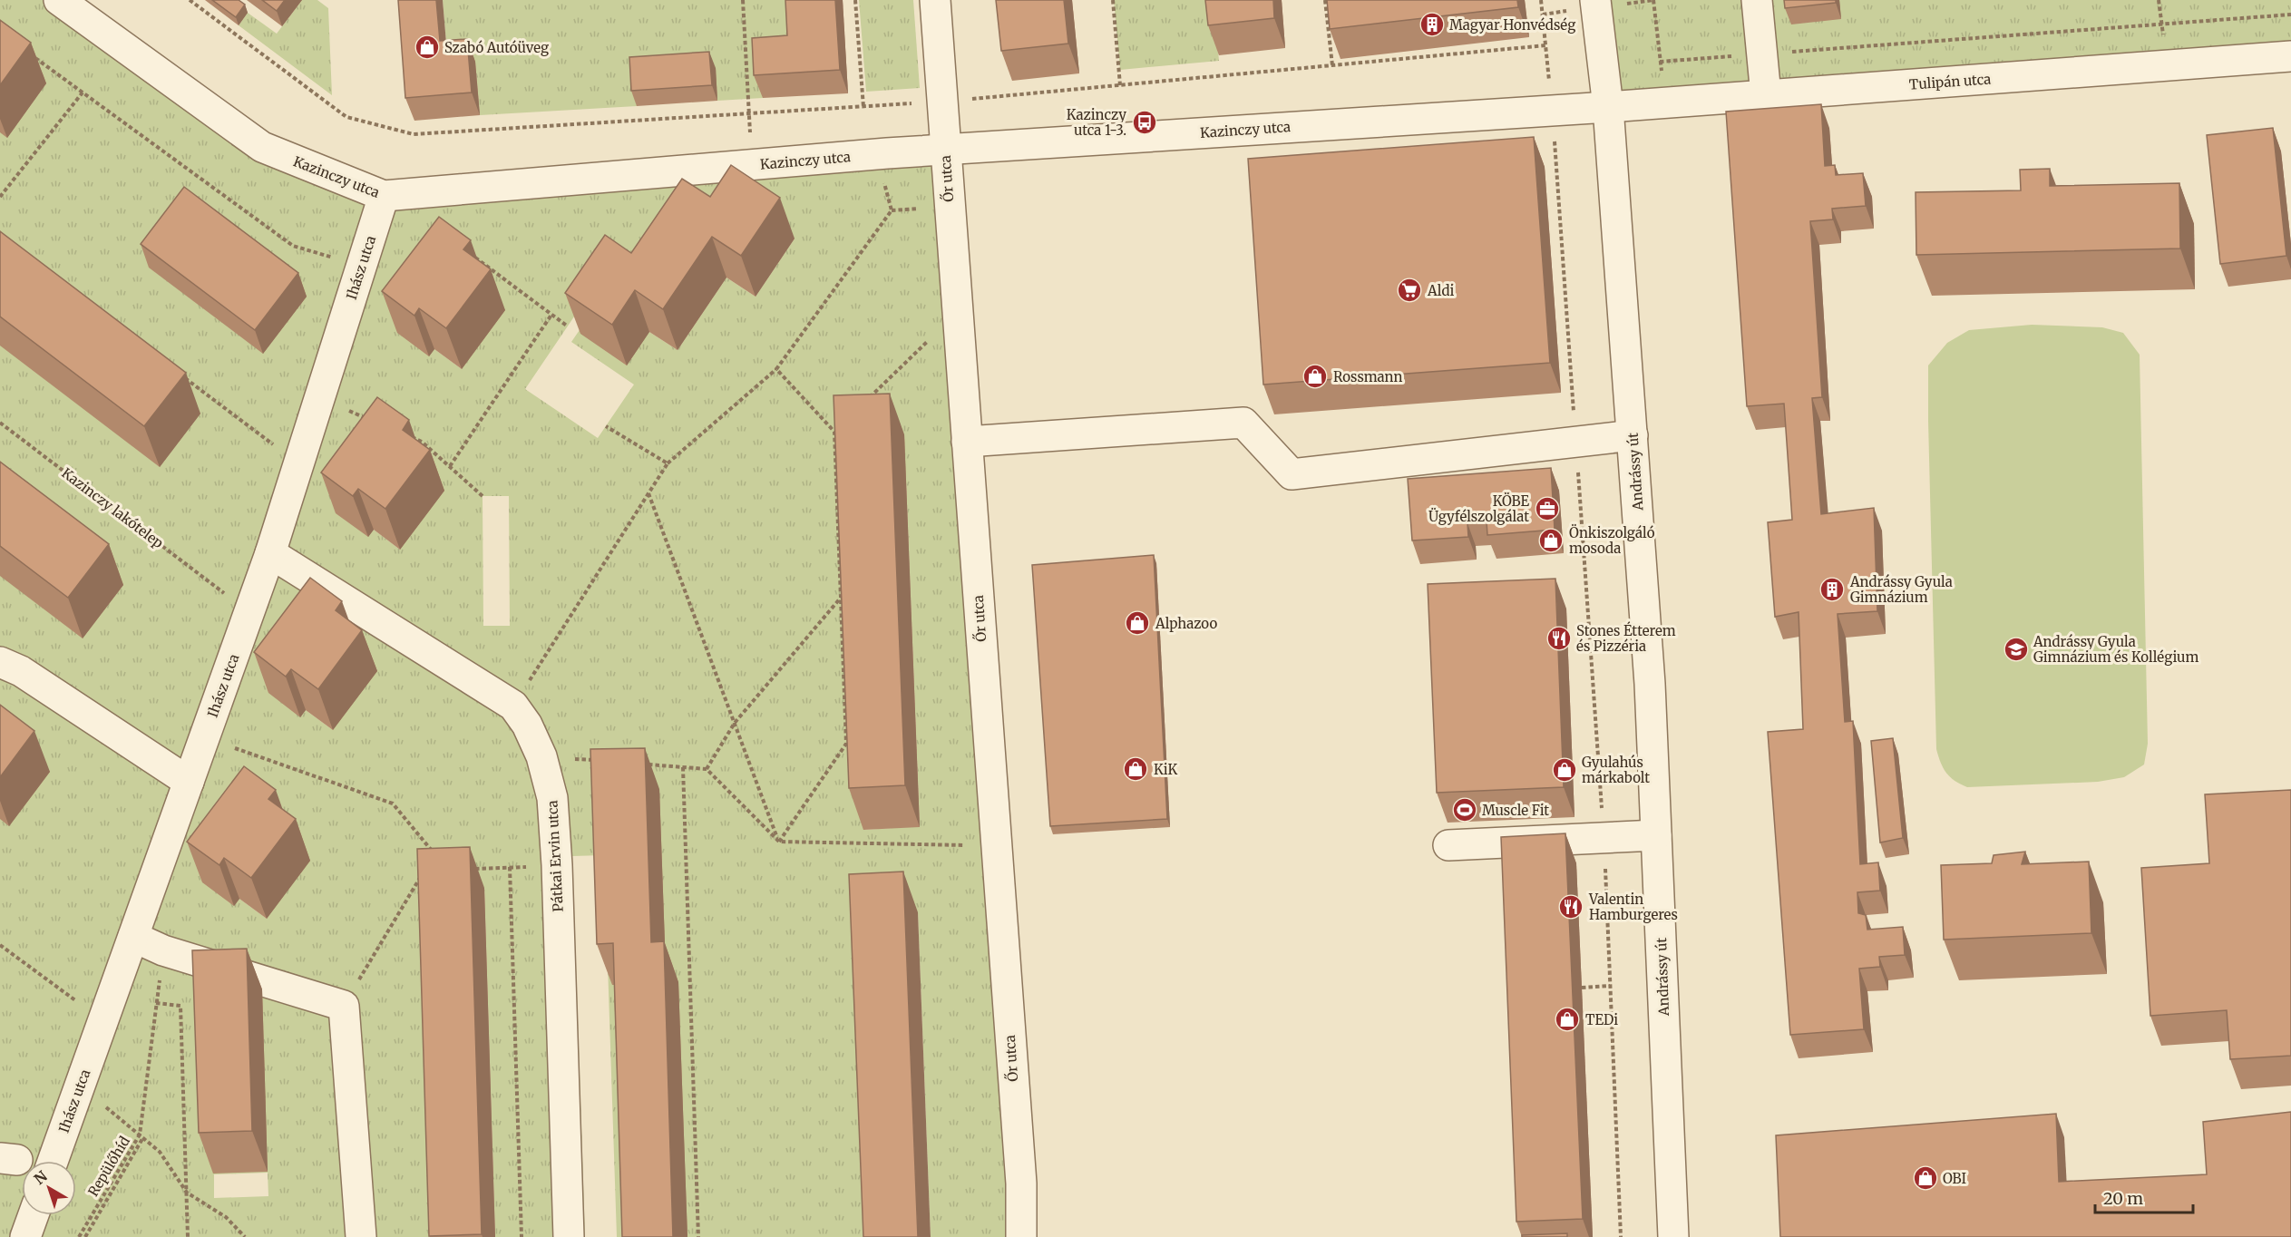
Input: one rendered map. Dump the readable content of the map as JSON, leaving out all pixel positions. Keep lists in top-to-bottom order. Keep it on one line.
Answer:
{"streets":{"street":["Tulipán utca","Kazinczy utca","Őr utca","Ihász utca","Andrássy út","Pátkai Ervin utca"],"path":["Kazinczy lakótelep","Repülőhíd"]},"crossings":[["Tulipán utca","Kazinczy utca"],["Tulipán utca","Andrássy út"],["Kazinczy utca","Őr utca"],["Kazinczy utca","Ihász utca"],["Kazinczy utca","Andrássy út"],["Ihász utca","Pátkai Ervin utca"]],"places":{"building":["Magyar Honvédség","Andrássy Gyula Gimnázium"],"shop":["Szabó Autóüveg","Rossmann","Önkiszolgáló mosoda","Alphazoo","KiK","Gyulahús márkabolt","TEDi","OBI"],"bus stop":["Kazinczy utca 1-3."],"supermarket":["Aldi"],"office":["KÖBE Ügyfélszolgálat"],"restaurant":["Stones Étterem és Pizzéria","Valentin Hamburgeres"],"school or university":["Andrássy Gyula Gimnázium és Kollégium"],"sports":["Muscle Fit"]},"scale_bar":"20 m","north":"top left"}
